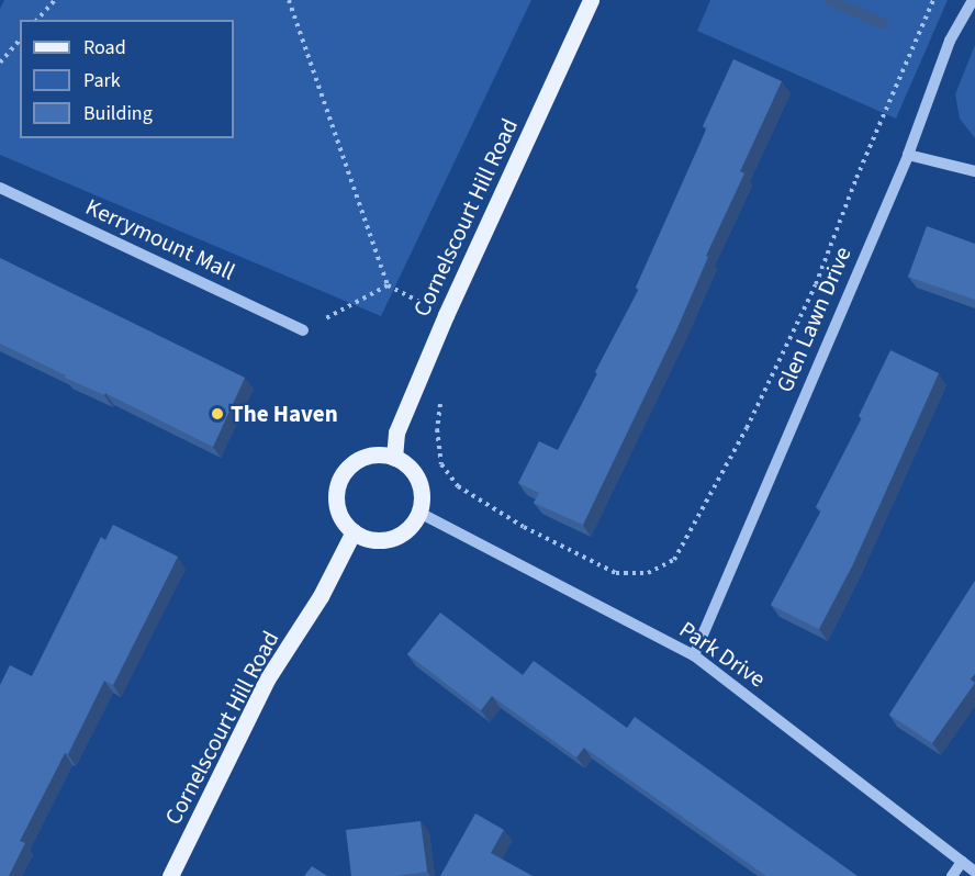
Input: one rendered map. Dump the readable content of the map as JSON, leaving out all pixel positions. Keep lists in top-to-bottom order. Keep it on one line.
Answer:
{"streets":{"main road":["Cornelscourt Hill Road"],"street":["Kerrymount Mall","Glen Lawn Drive","Park Drive"]},"crossings":[["Cornelscourt Hill Road","Park Drive"],["Glen Lawn Drive","Park Drive"]],"places":["The Haven"],"legend":["Road","Park","Building"]}
